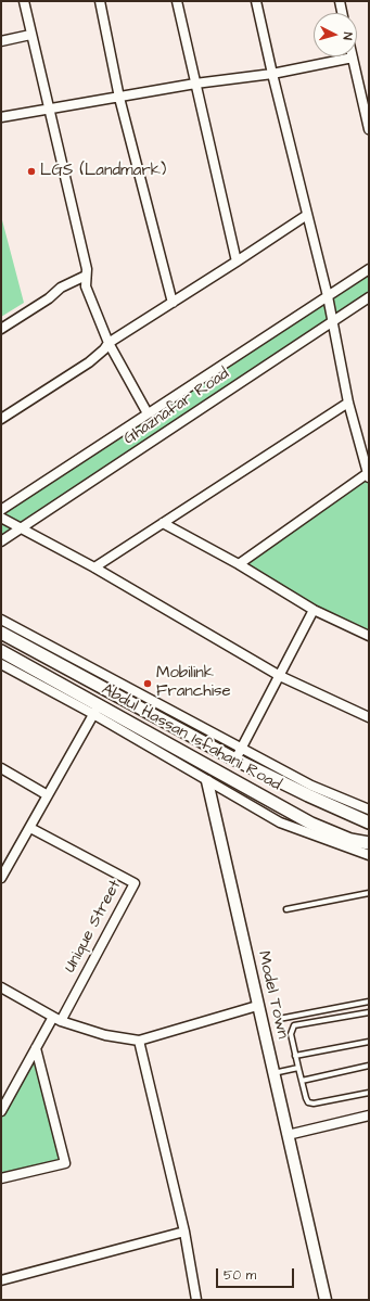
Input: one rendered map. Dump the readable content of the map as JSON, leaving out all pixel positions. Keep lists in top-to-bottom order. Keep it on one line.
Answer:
{"streets":{"main road":["Abdul Hassan Isfahani Road"],"street":["Ghaznafar Road","Unique Street","Model Town"]},"places":["LGS (Landmark)","Mobilink Franchise"],"scale_bar":"50 m","north":"right"}
